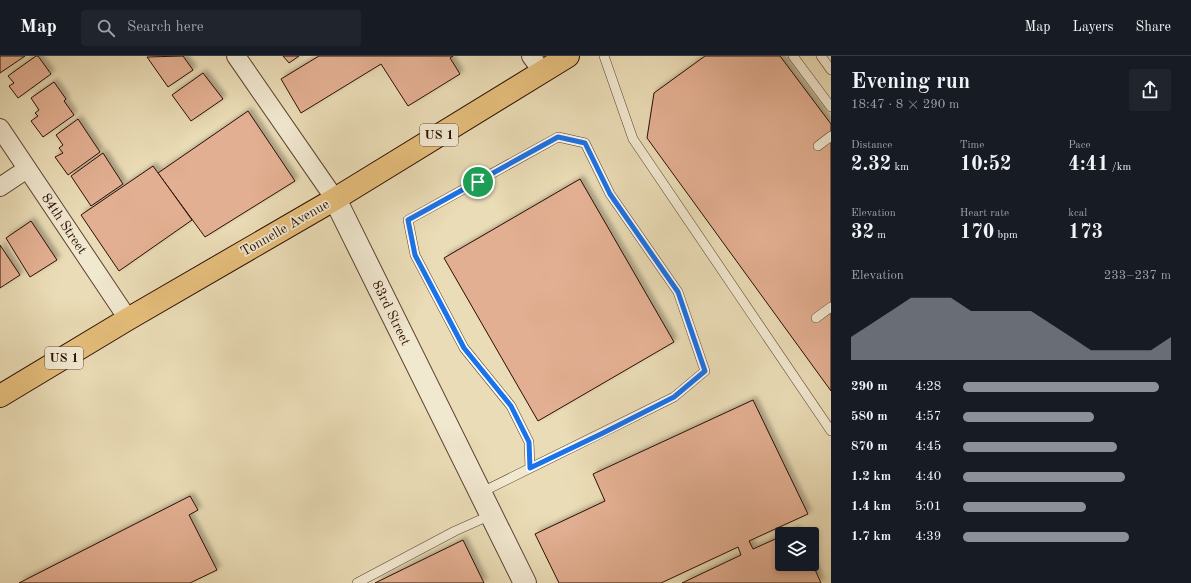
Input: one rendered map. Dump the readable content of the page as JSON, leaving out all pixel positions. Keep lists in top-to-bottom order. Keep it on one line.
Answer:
{"streets":{"main road":["US 1","Tonnelle Avenue"],"street":["84th Street","83rd Street"]},"crossings":[["84th Street","Tonnelle Avenue"],["Tonnelle Avenue","83rd Street"]],"page":{"header":"Map","search":"Search here","nav":["Map","Layers","Share"],"heading":["Evening run","18:47 · 8 × 290 m"],"stats":[["Distance","2.32 km"],["Time","10:52"],["Pace","4:41 /km"],["Elevation","32 m"],["Heart rate","170 bpm"],["kcal","173"]],"chart":["Elevation","233–237 m"],"list":[{"name":"290 m","note":"4:28"},{"name":"580 m","note":"4:57"},{"name":"870 m","note":"4:45"},{"name":"1.2 km","note":"4:40"},{"name":"1.4 km","note":"5:01"},{"name":"1.7 km","note":"4:39"}]}}
